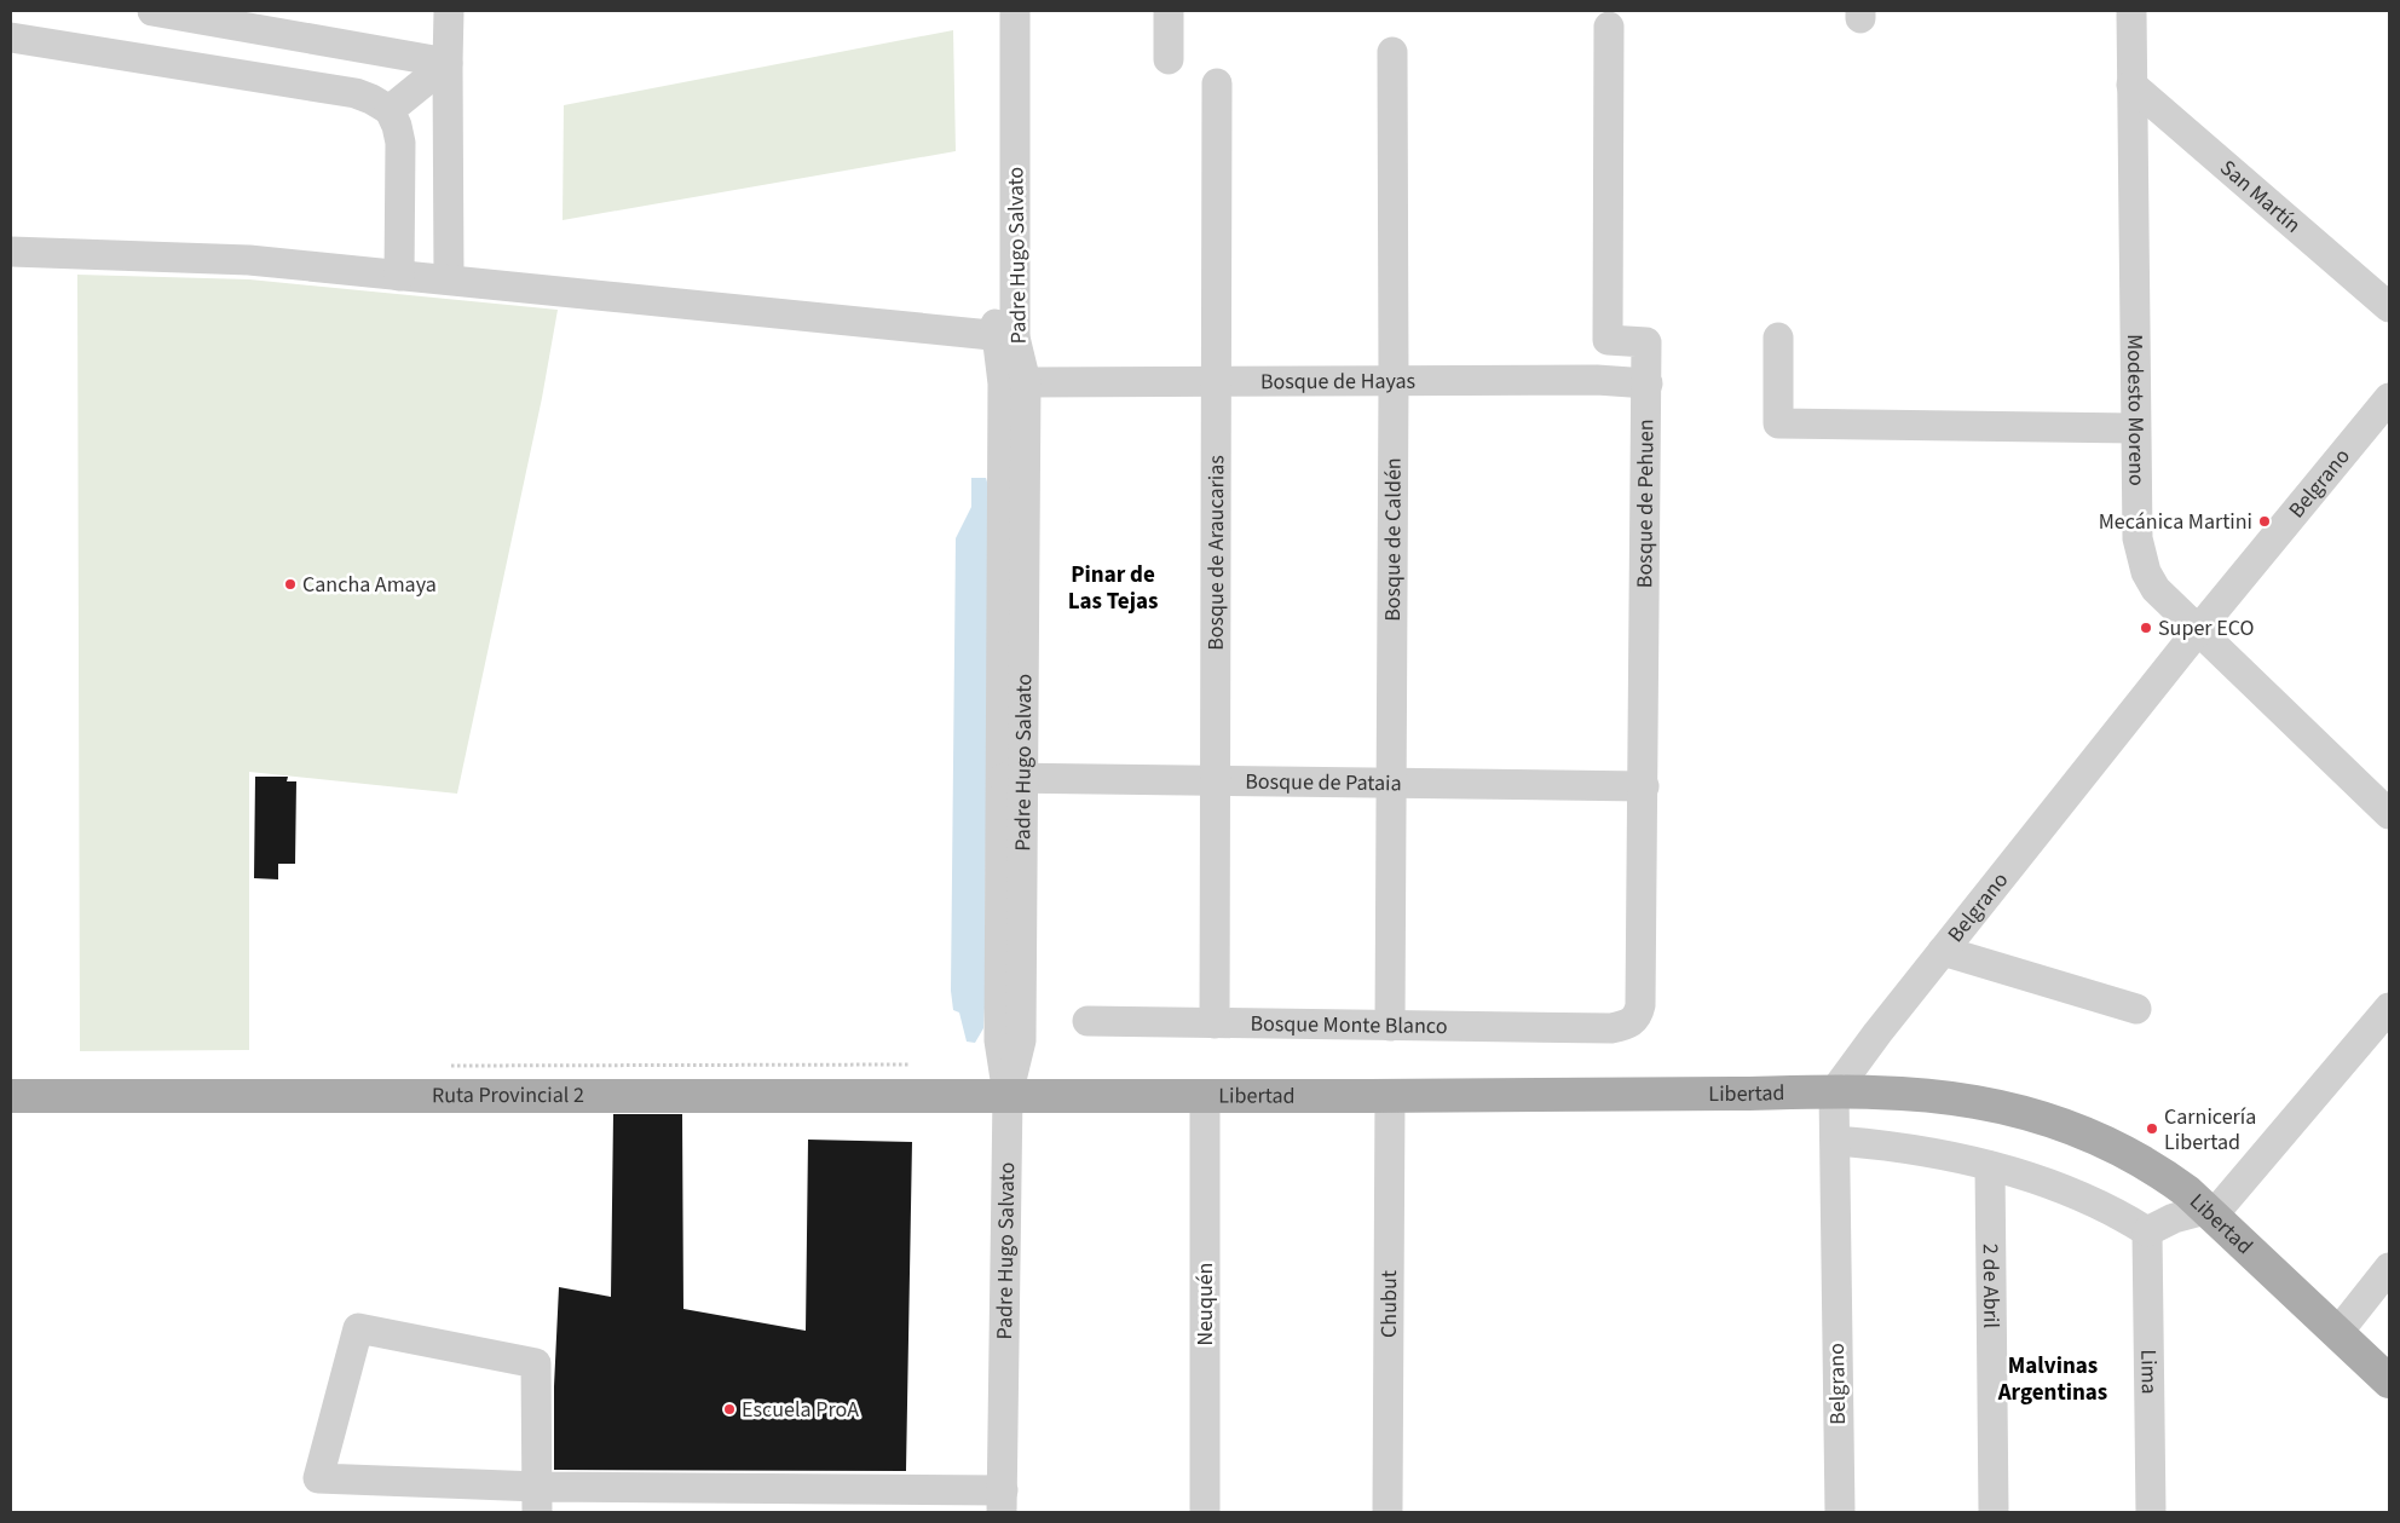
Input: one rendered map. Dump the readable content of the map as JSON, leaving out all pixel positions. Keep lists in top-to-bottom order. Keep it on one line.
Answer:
{"streets":{"main road":["Libertad","Ruta Provincial 2"],"street":["San Martín","Padre Hugo Salvato","Bosque de Hayas","Modesto Moreno","Belgrano","Bosque de Pehuen","Bosque de Caldén","Bosque de Araucarias","Bosque de Pataia","Bosque Monte Blanco","2 de Abril","Neuquén","Chubut","Lima"]},"crossings":[["San Martín","Modesto Moreno"],["Padre Hugo Salvato","Bosque de Hayas"],["Padre Hugo Salvato","Bosque de Pataia"],["Padre Hugo Salvato","Libertad"],["Padre Hugo Salvato","Ruta Provincial 2"],["Bosque de Hayas","Bosque de Pehuen"],["Bosque de Hayas","Bosque de Caldén"],["Bosque de Hayas","Bosque de Araucarias"],["Modesto Moreno","Belgrano"],["Belgrano","Libertad"],["Bosque de Pehuen","Bosque de Pataia"],["Bosque de Pehuen","Bosque Monte Blanco"],["Bosque de Caldén","Bosque de Pataia"],["Bosque de Caldén","Bosque Monte Blanco"],["Bosque de Araucarias","Bosque de Pataia"],["Bosque de Araucarias","Bosque Monte Blanco"],["Libertad","Ruta Provincial 2"],["Libertad","Neuquén"],["Libertad","Chubut"]],"districts":["Pinar de Las Tejas","Malvinas Argentinas"],"places":["Mecánica Martini","Cancha Amaya","Super ECO","Carnicería Libertad","Escuela ProA"]}
